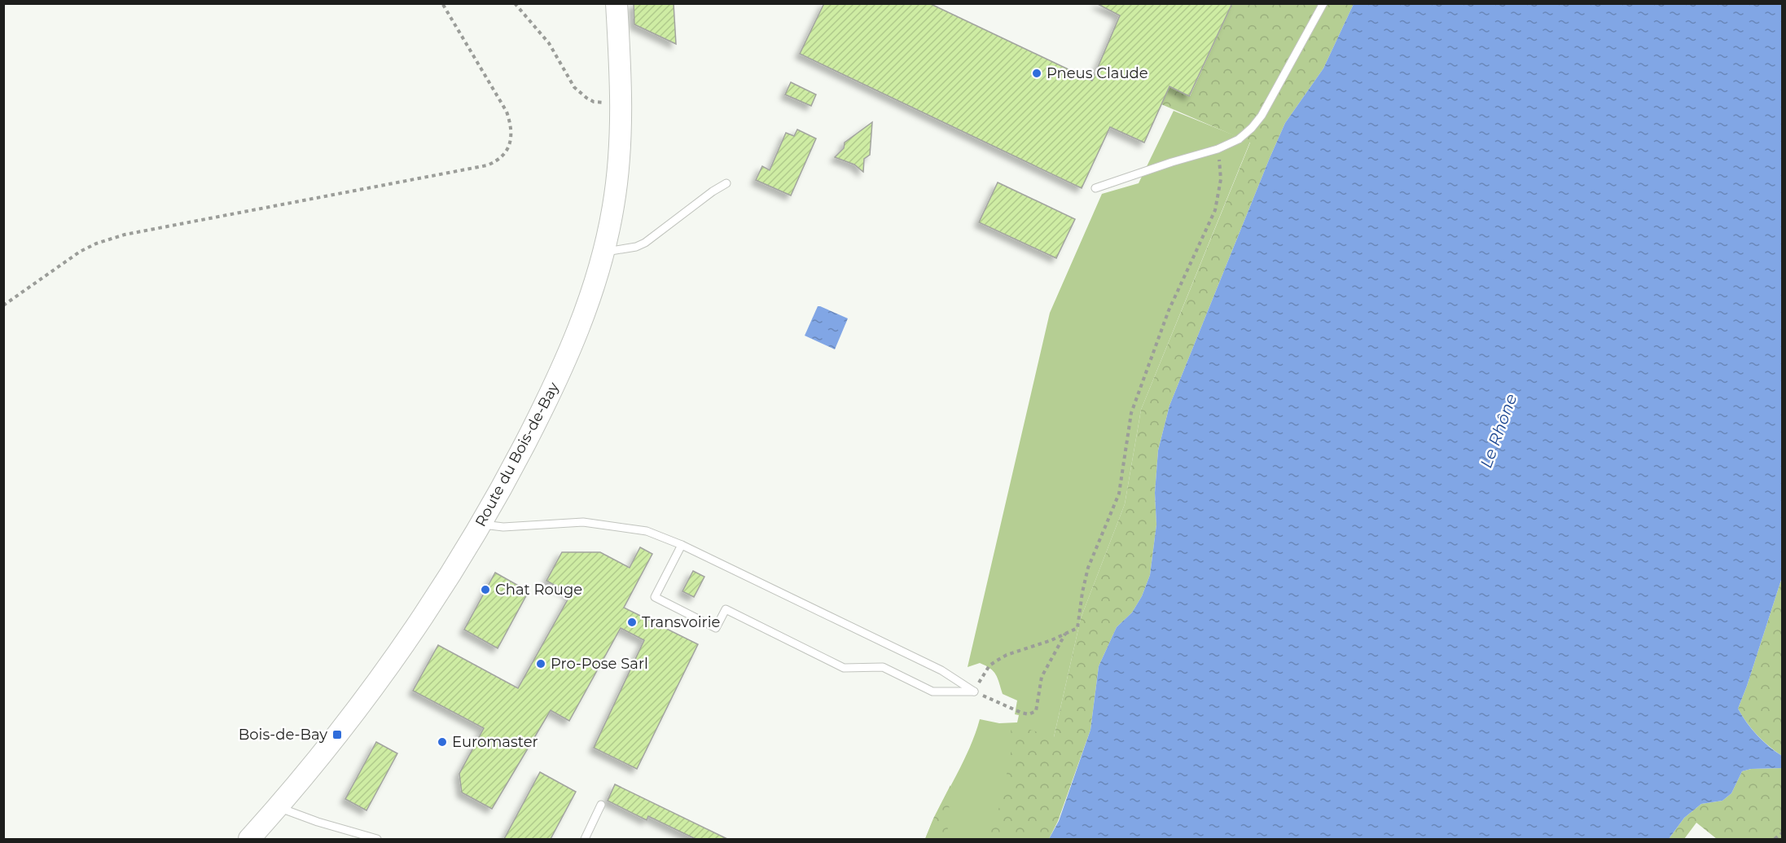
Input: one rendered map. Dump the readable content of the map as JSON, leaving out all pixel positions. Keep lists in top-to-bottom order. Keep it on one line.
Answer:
{"streets":{"main road":["Route du Bois-de-Bay"]},"water":["Le Rhône"],"places":{"other":["Pneus Claude","Chat Rouge","Transvoirie","Pro-Pose Sarl","Euromaster"],"transit":["Bois-de-Bay"]}}
